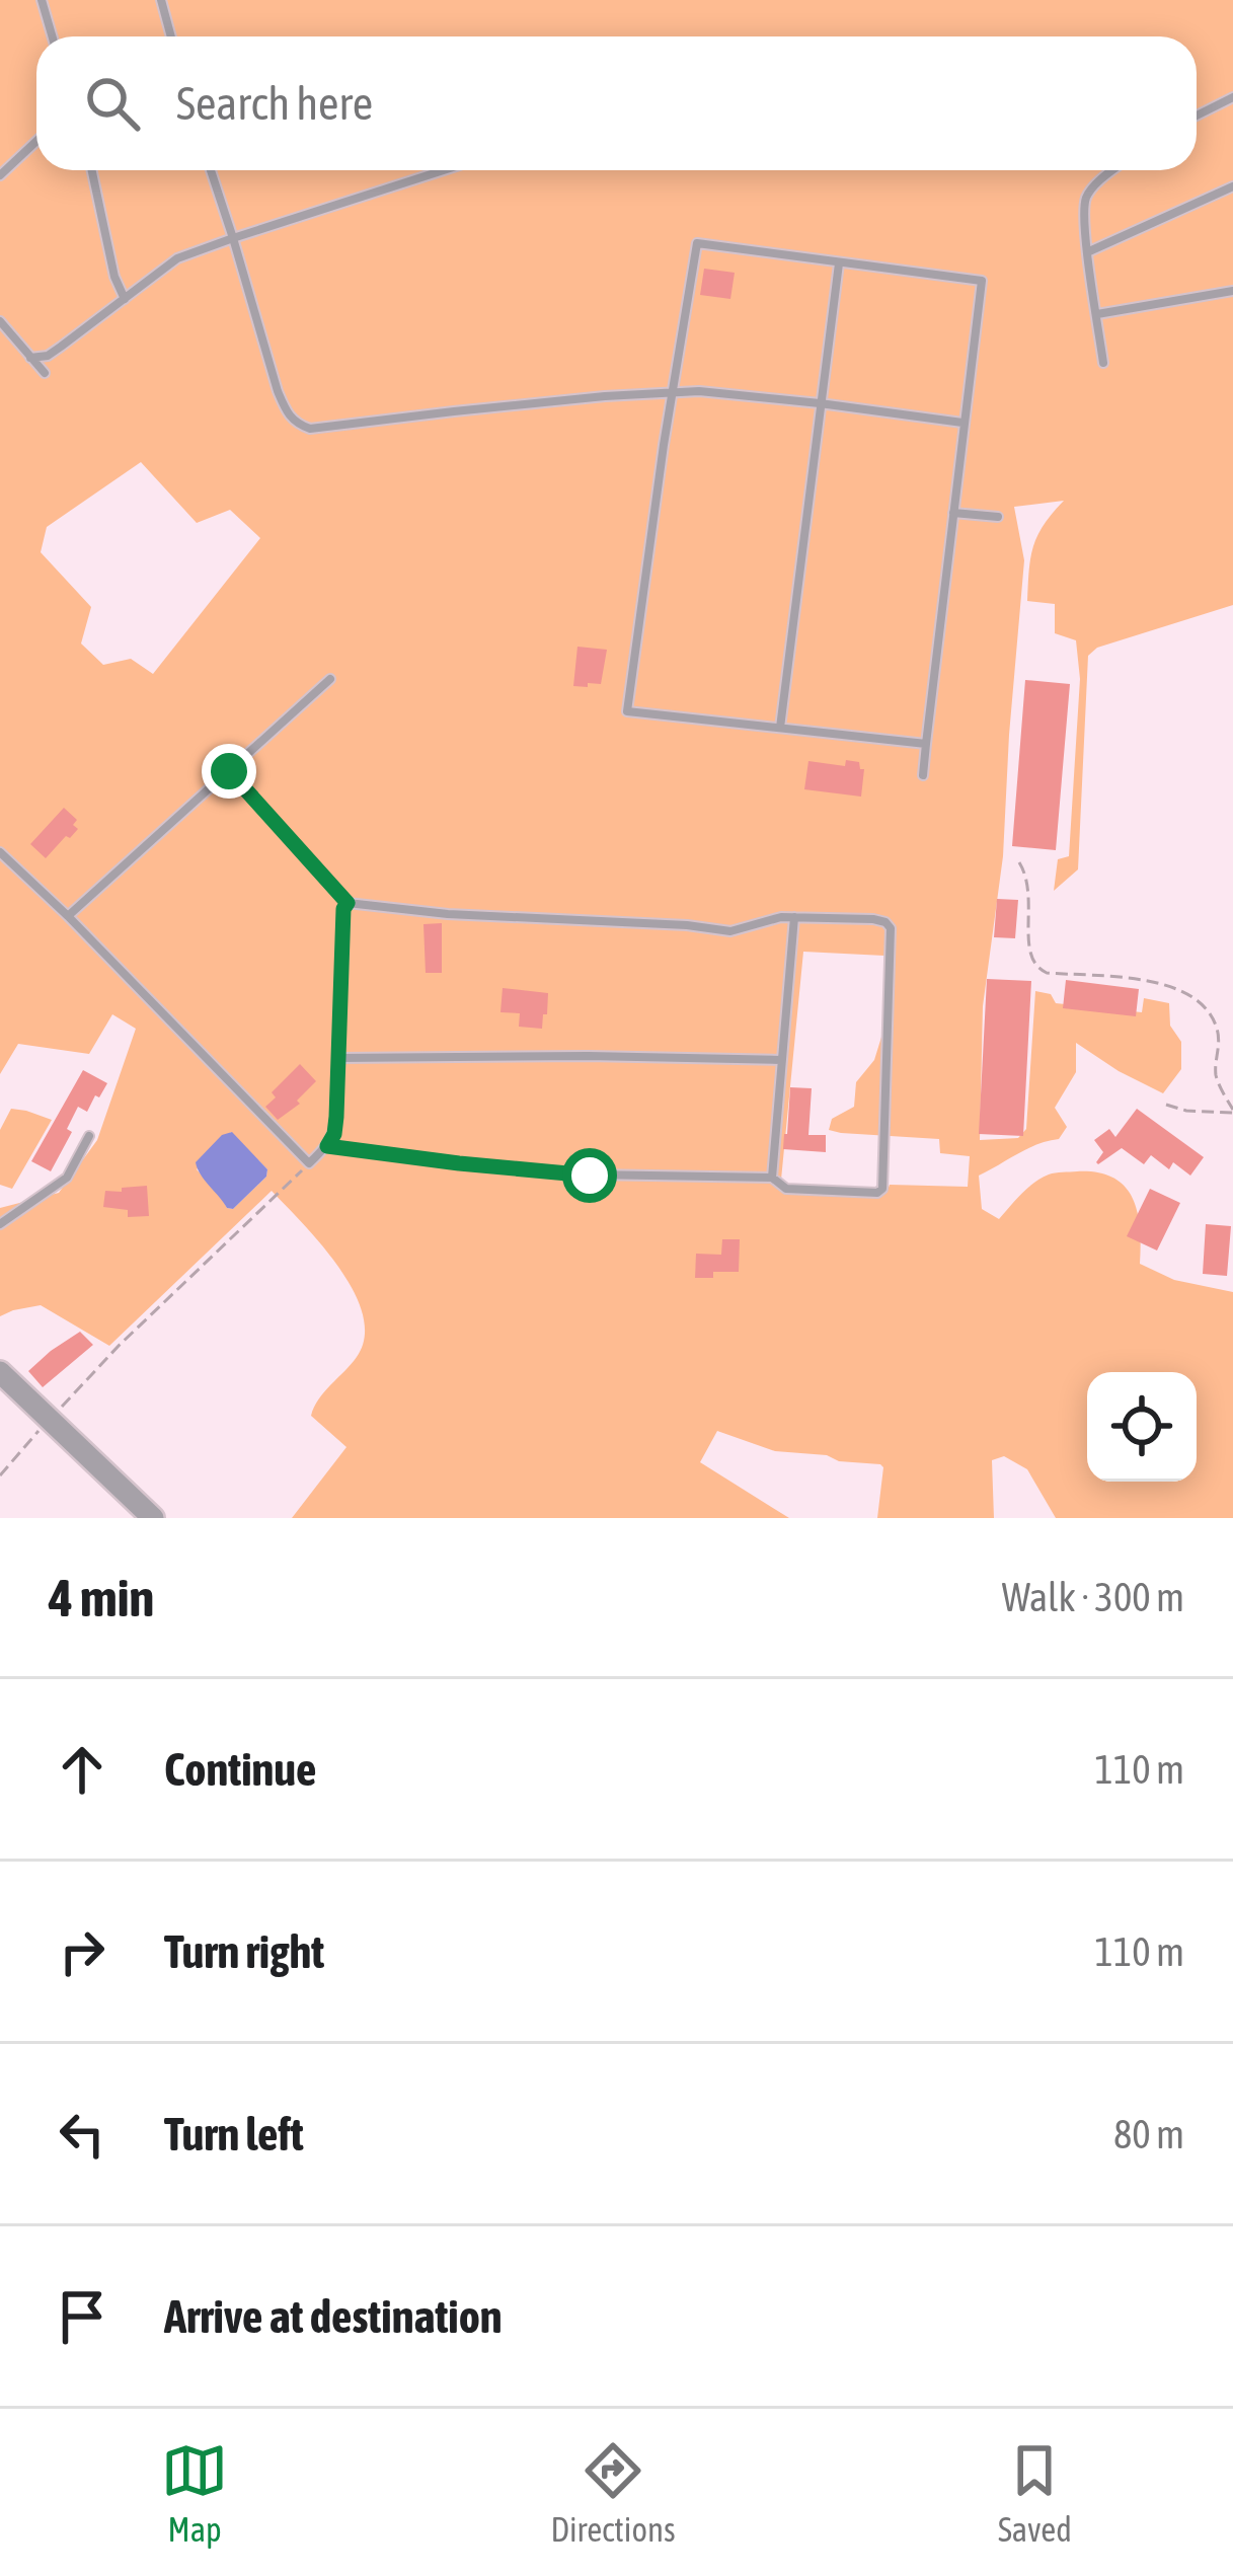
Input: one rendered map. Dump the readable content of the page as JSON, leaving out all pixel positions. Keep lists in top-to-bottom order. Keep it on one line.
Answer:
{"page":{"search":"Search here","heading":["4 min","Walk · 300 m"],"list":[["Continue","110 m"],["Turn right","110 m"],["Turn left","80 m"],"Arrive at destination"],"nav":["Map","Directions","Saved"]}}
